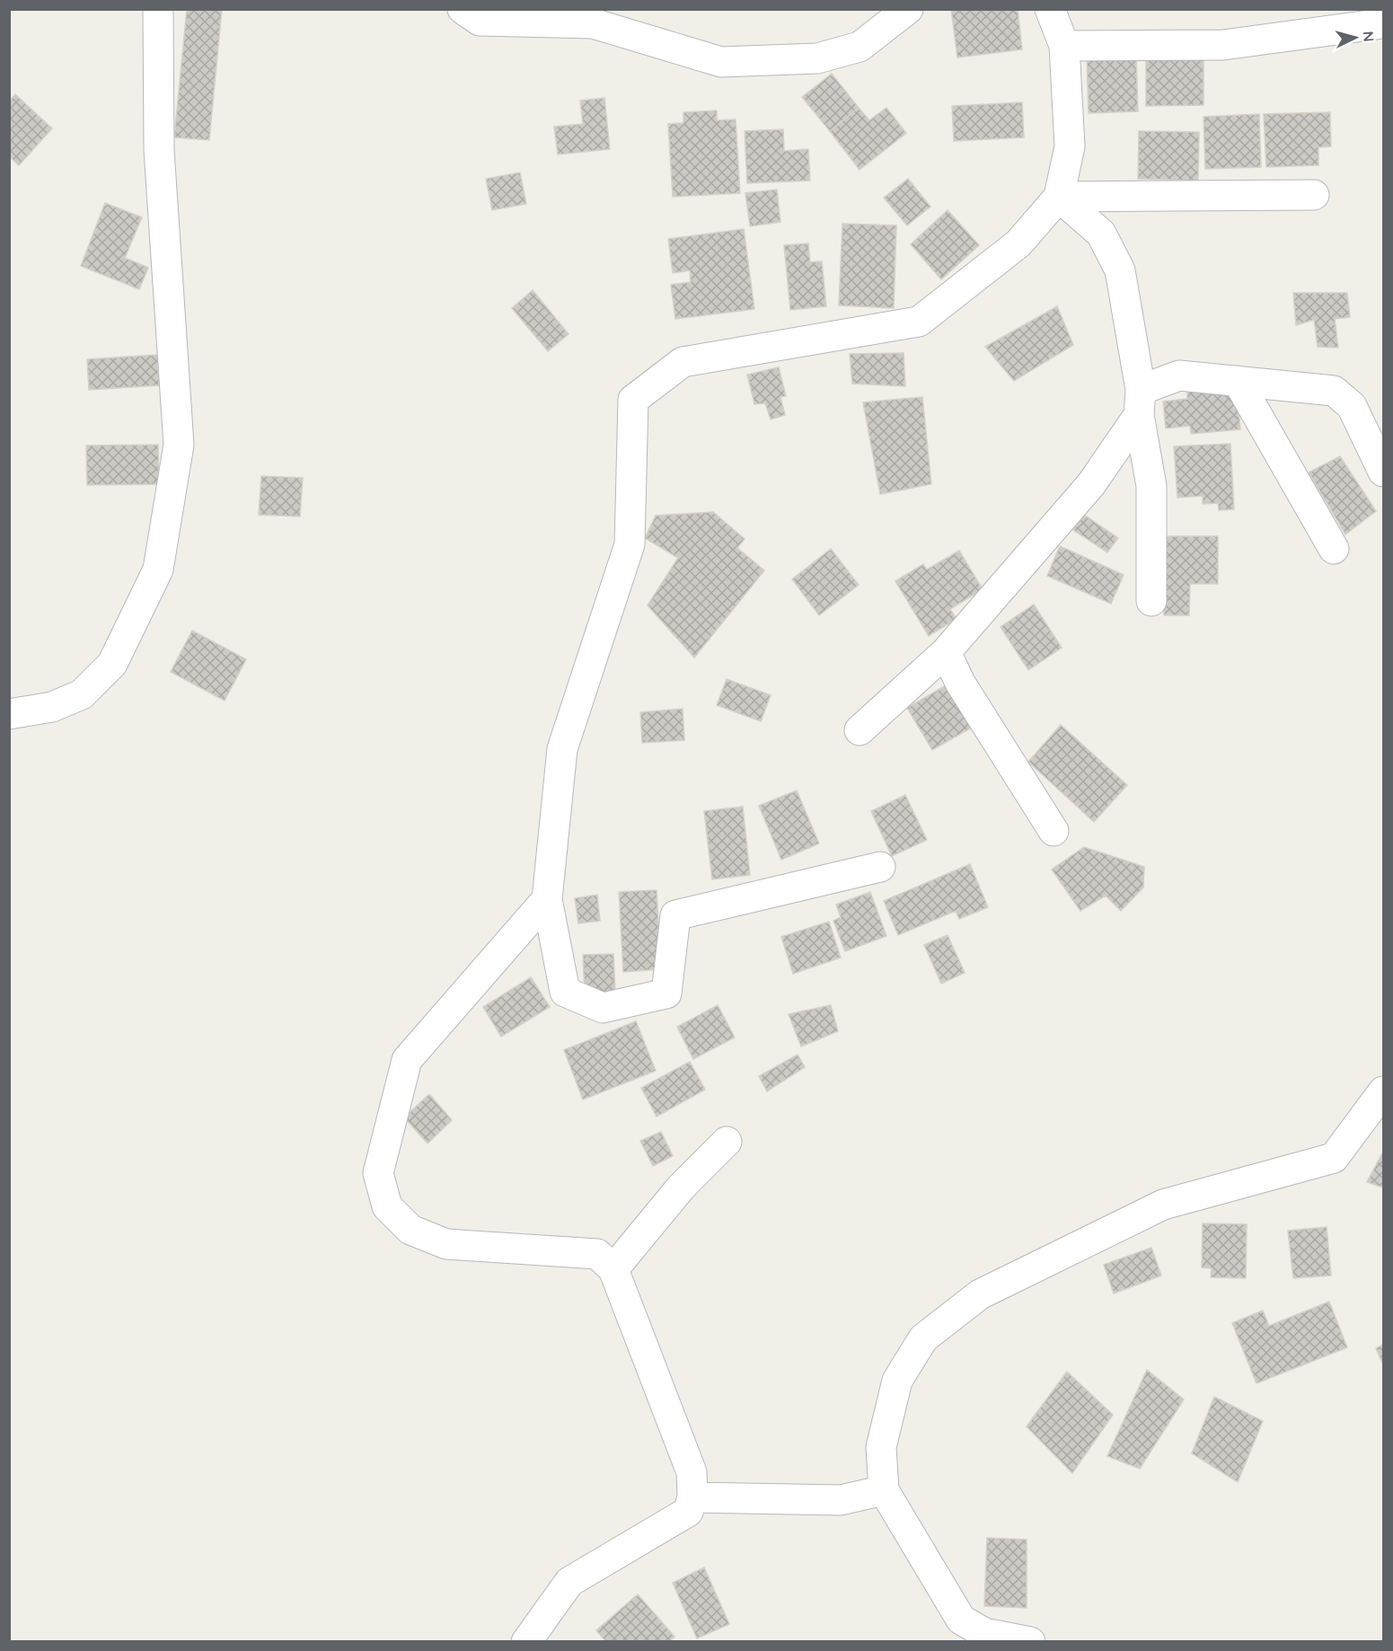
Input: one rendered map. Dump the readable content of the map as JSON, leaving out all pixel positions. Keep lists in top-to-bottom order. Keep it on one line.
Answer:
{"north":"right"}
